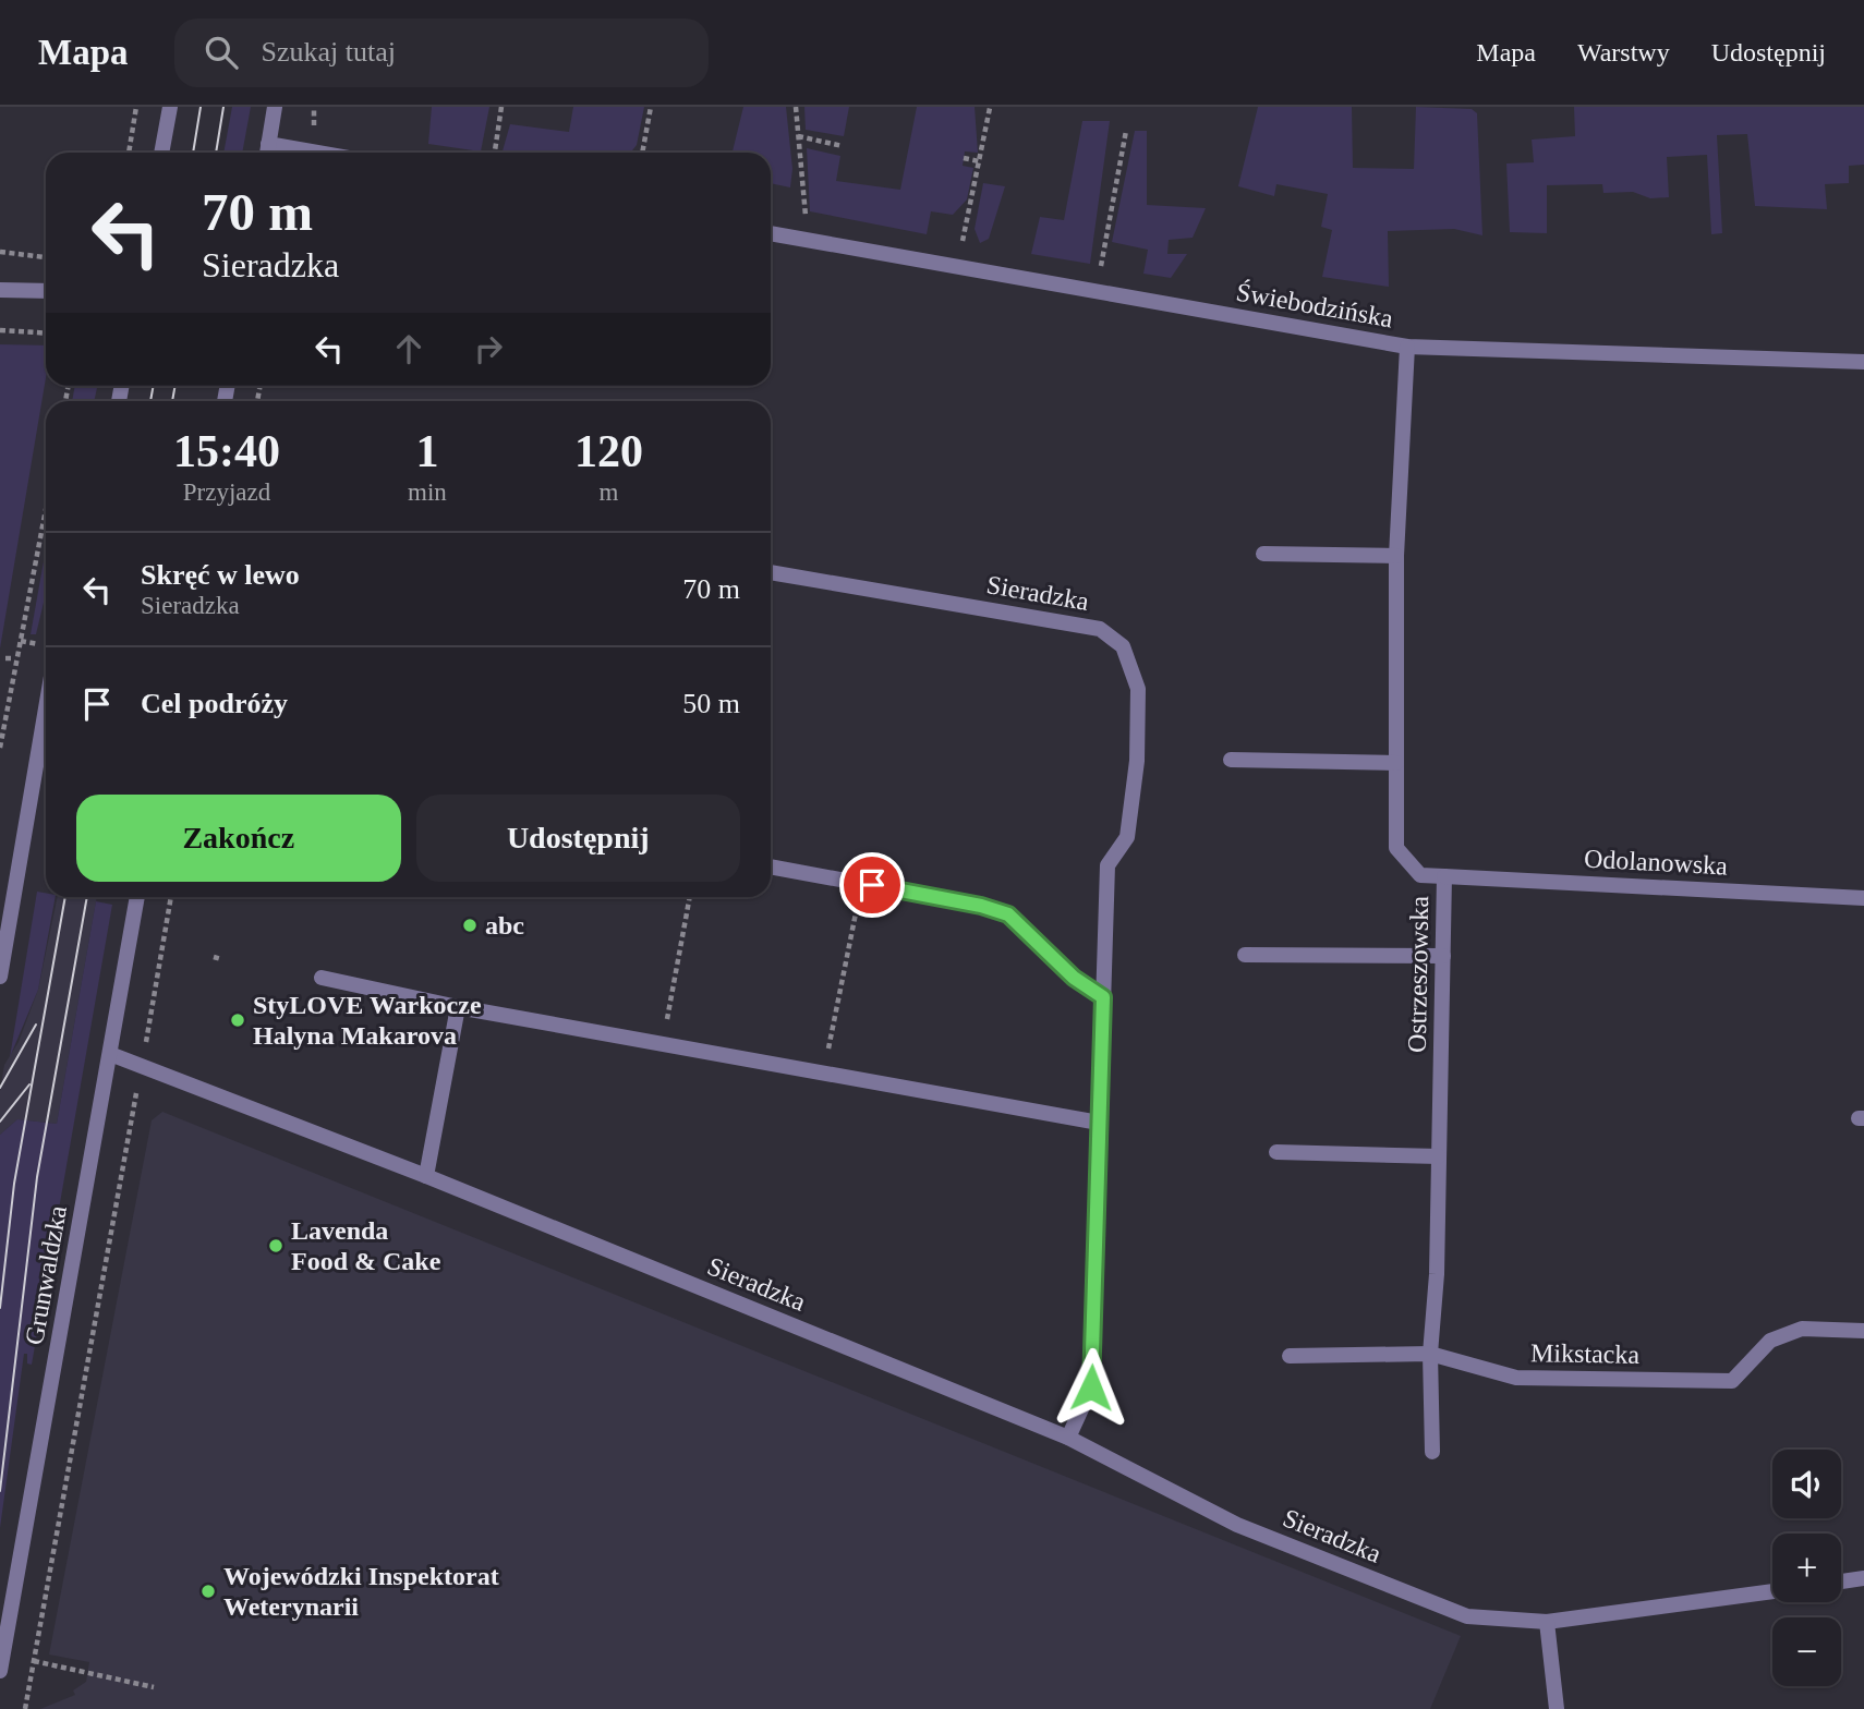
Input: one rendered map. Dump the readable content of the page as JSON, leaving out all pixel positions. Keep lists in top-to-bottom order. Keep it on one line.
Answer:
{"streets":{"street":["Świebodzińska","Sieradzka","Odolanowska","Ostrzeszowska","Grunwaldzka","Mikstacka"]},"crossings":[["Świebodzińska","Ostrzeszowska"],["Sieradzka","Grunwaldzka"],["Odolanowska","Ostrzeszowska"],["Ostrzeszowska","Mikstacka"]],"places":["abc","StyLOVE Warkocze Halyna Makarova","Lavenda Food & Cake","Wojewódzki Inspektorat Weterynarii"],"page":{"header":"Mapa","search":"Szukaj tutaj","nav":["Mapa","Warstwy","Udostępnij"],"turn":["70 m","Sieradzka"],"eta":["15:40","Przyjazd","1","min","120","m"],"list":[{"name":"Skręć w lewo","note":"Sieradzka","value":"70 m"},{"name":"Cel podróży","value":"50 m"}],"buttons":["Zakończ","Udostępnij"],"map_buttons":["+","−"]}}
